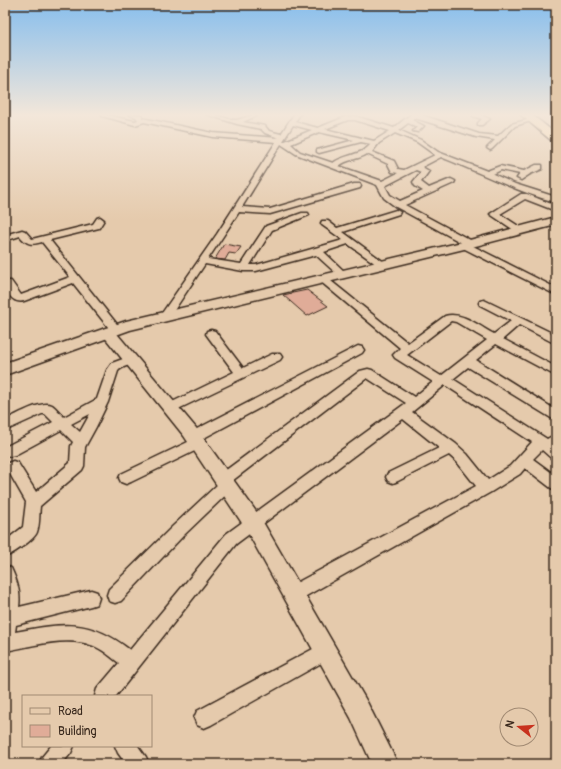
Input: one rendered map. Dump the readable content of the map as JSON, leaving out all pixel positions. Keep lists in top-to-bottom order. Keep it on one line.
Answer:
{"legend":["Road","Building"],"north":"left"}
